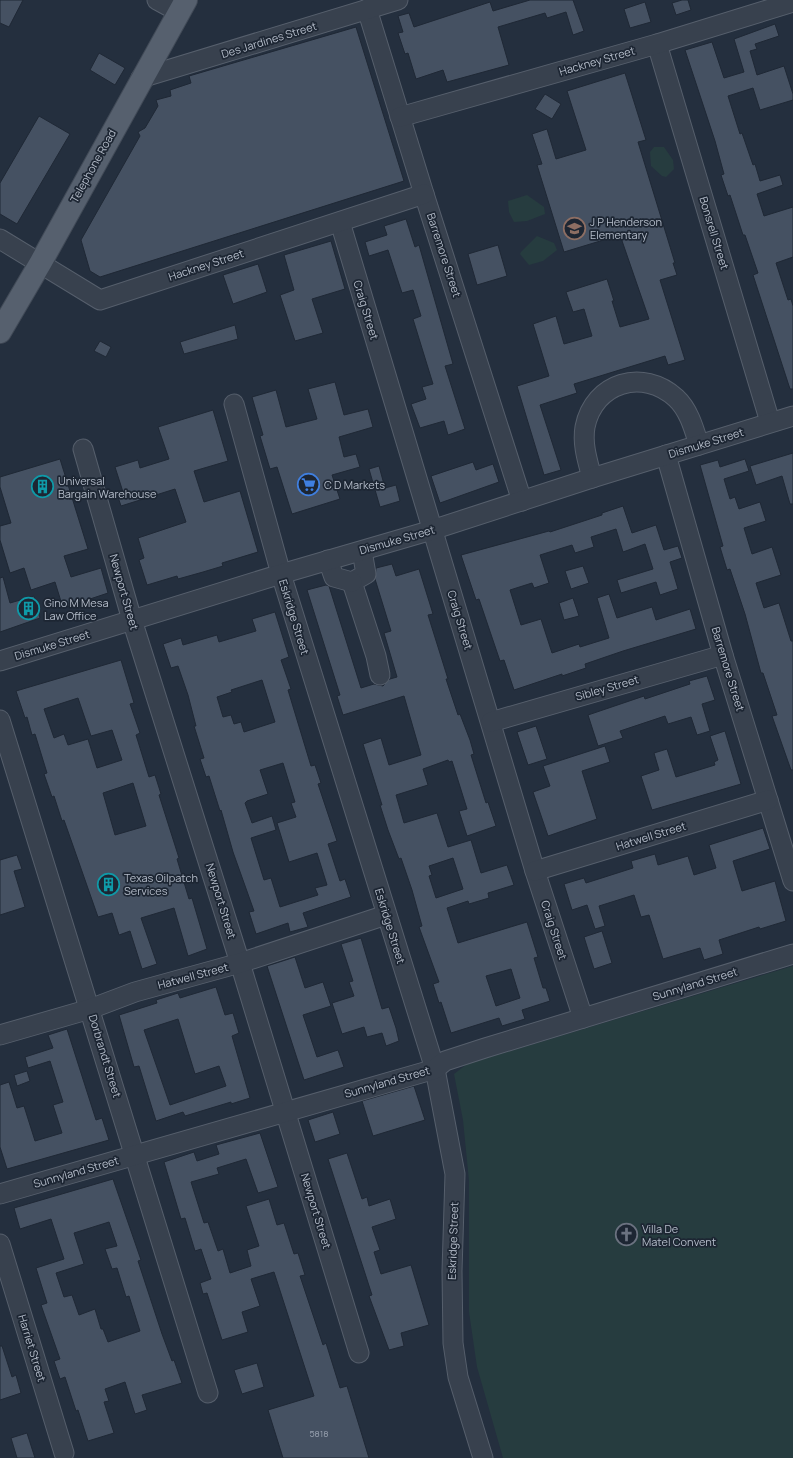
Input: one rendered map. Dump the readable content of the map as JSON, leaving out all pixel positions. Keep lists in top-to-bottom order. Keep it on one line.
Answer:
{"streets":{"main road":["Telephone Road"],"street":["Des Jardines Street","Hackney Street","Bonsrell Street","Barremore Street","Craig Street","Dismuke Street","Newport Street","Eskridge Street","Sibley Street","Hatwell Street","Sunnyland Street","Dorbrandt Street","Harriet Street"]},"crossings":[["Des Jardines Street","Telephone Road"],["Des Jardines Street","Barremore Street"],["Hackney Street","Telephone Road"],["Hackney Street","Bonsrell Street"],["Hackney Street","Barremore Street"],["Hackney Street","Craig Street"],["Bonsrell Street","Dismuke Street"],["Barremore Street","Dismuke Street"],["Barremore Street","Sibley Street"],["Barremore Street","Hatwell Street"],["Craig Street","Dismuke Street"],["Craig Street","Sibley Street"],["Craig Street","Hatwell Street"],["Craig Street","Sunnyland Street"],["Dismuke Street","Newport Street"],["Dismuke Street","Eskridge Street"],["Newport Street","Hatwell Street"],["Newport Street","Sunnyland Street"],["Eskridge Street","Hatwell Street"],["Eskridge Street","Sunnyland Street"],["Hatwell Street","Dorbrandt Street"],["Sunnyland Street","Dorbrandt Street"]],"places":{"school or university":["J P Henderson Elementary"],"supermarket":["C D Markets"],"building":["Universal Bargain Warehouse","Gino M Mesa Law Office","Texas Oilpatch Services"],"church":["Villa De Matel Convent"]},"house_numbers":["5818"]}
